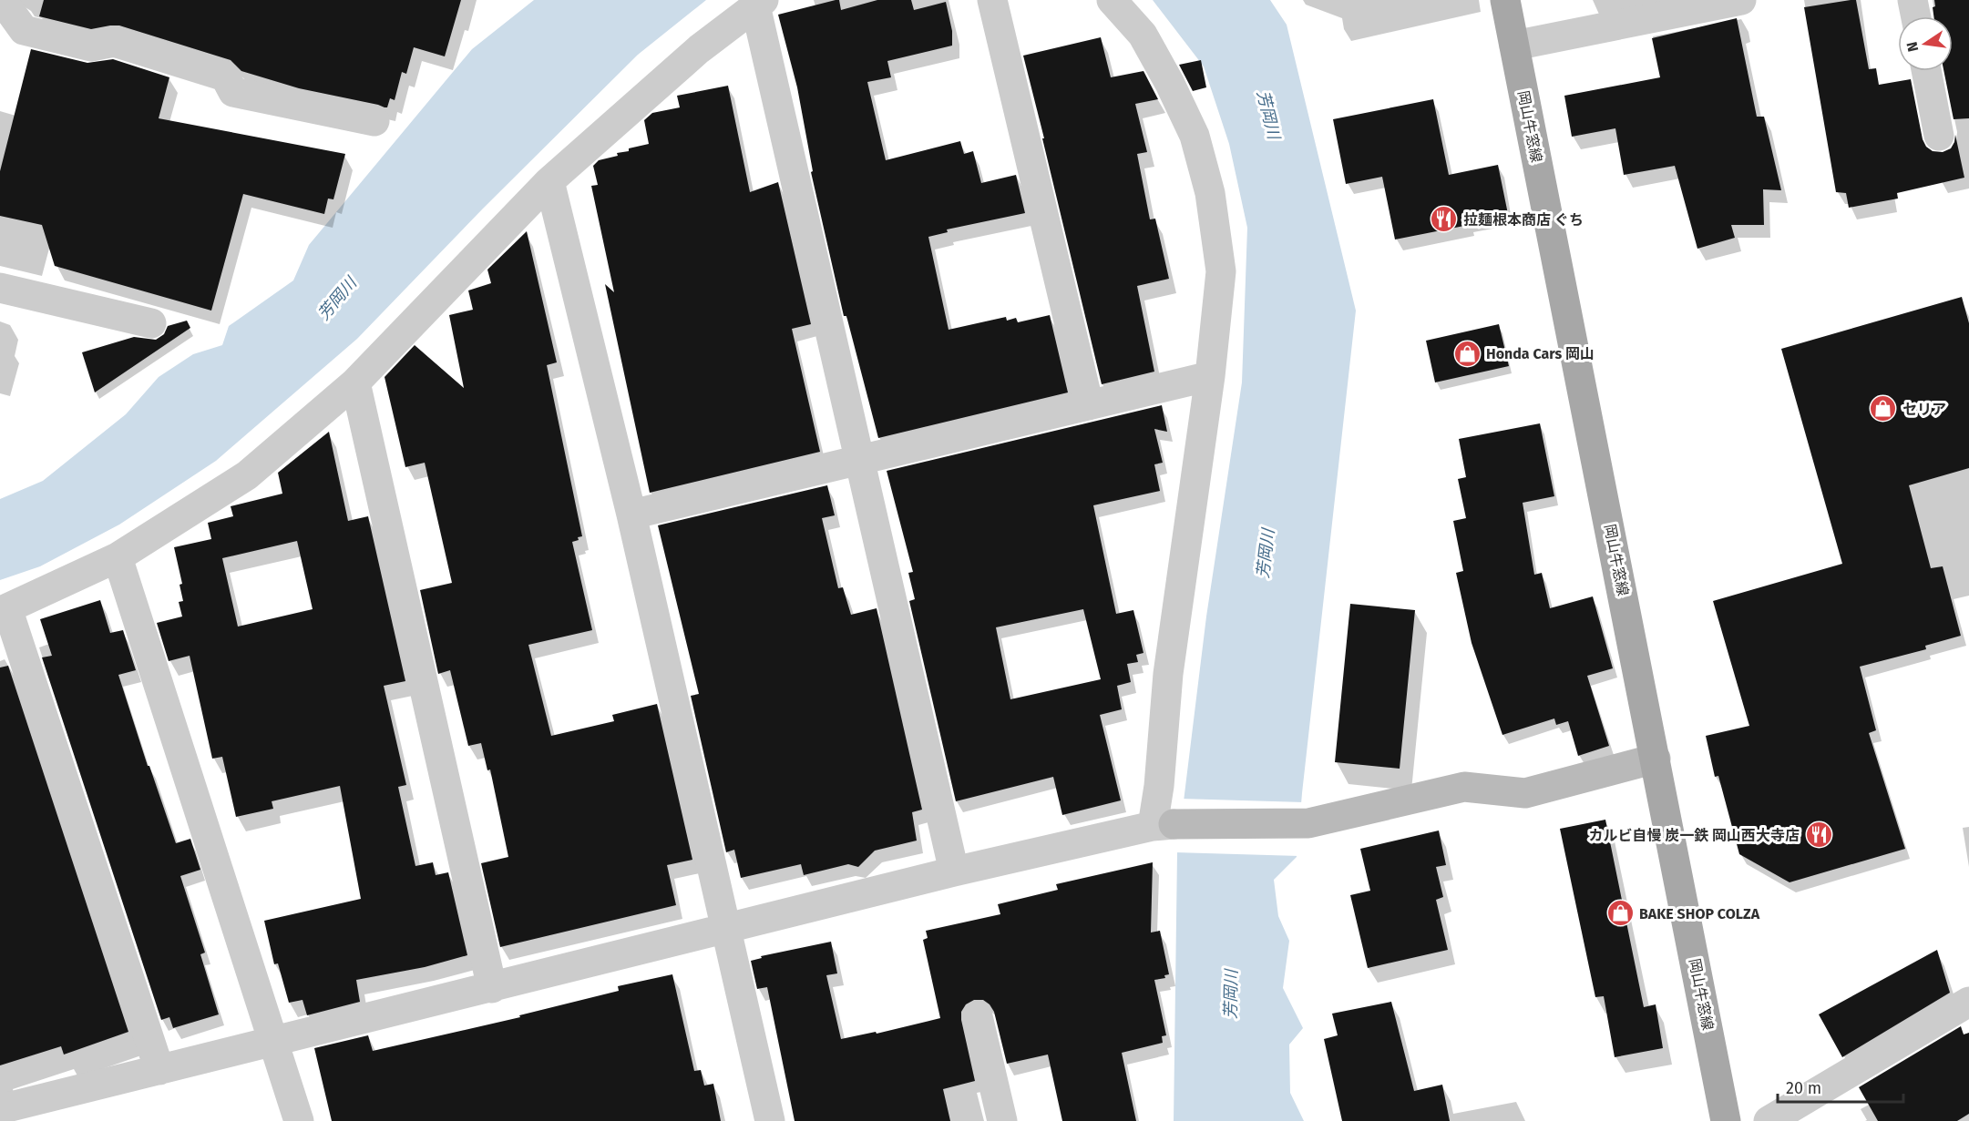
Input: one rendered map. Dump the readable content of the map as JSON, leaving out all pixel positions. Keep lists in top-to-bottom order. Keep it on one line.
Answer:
{"streets":{"main road":["岡山牛窓線"]},"water":["芳岡川"],"places":{"restaurant":["拉麺根本商店 ぐち","カルビ自慢 炭一鉄 岡山西大寺店"],"shop":["Honda Cars 岡山","セリア","BAKE SHOP COLZA"]},"scale_bar":"20 m","north":"left"}
